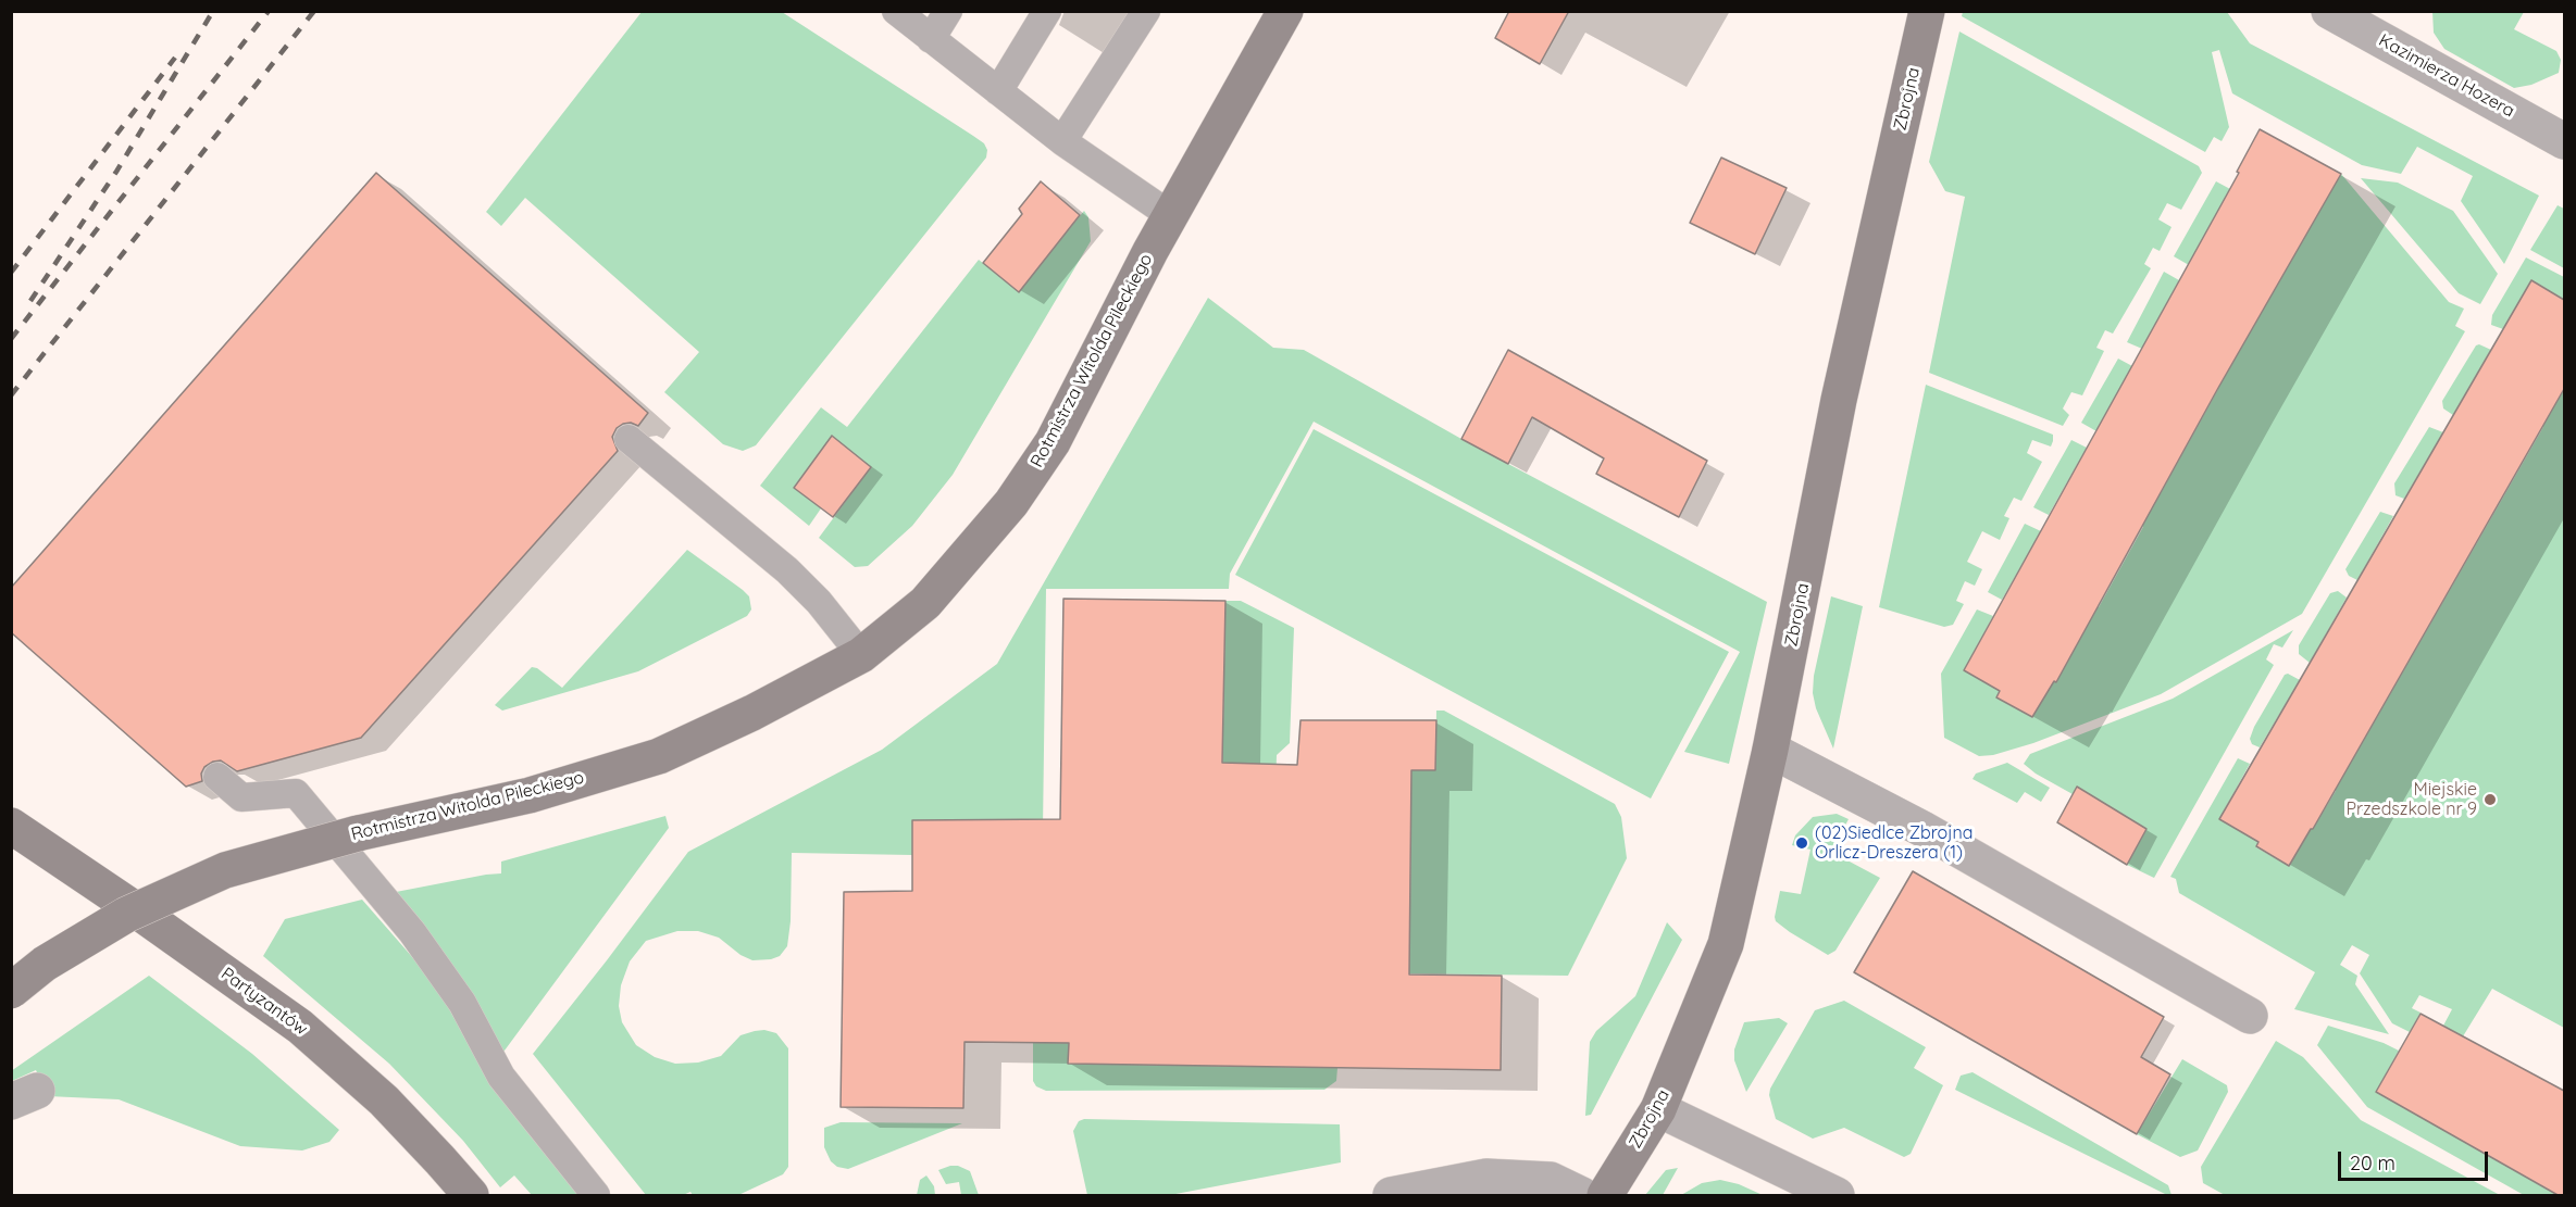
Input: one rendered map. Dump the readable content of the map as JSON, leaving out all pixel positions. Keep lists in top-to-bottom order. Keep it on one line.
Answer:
{"streets":{"main road":["Zbrojna","Rotmistrza Witolda Pileckiego","Partyzantów"],"street":["Kazimierza Hozera"]},"places":["Miejskie Przedszkole nr 9","(02)Siedlce Zbrojna Orlicz-Dreszera (1)"],"scale_bar":"20 m"}
